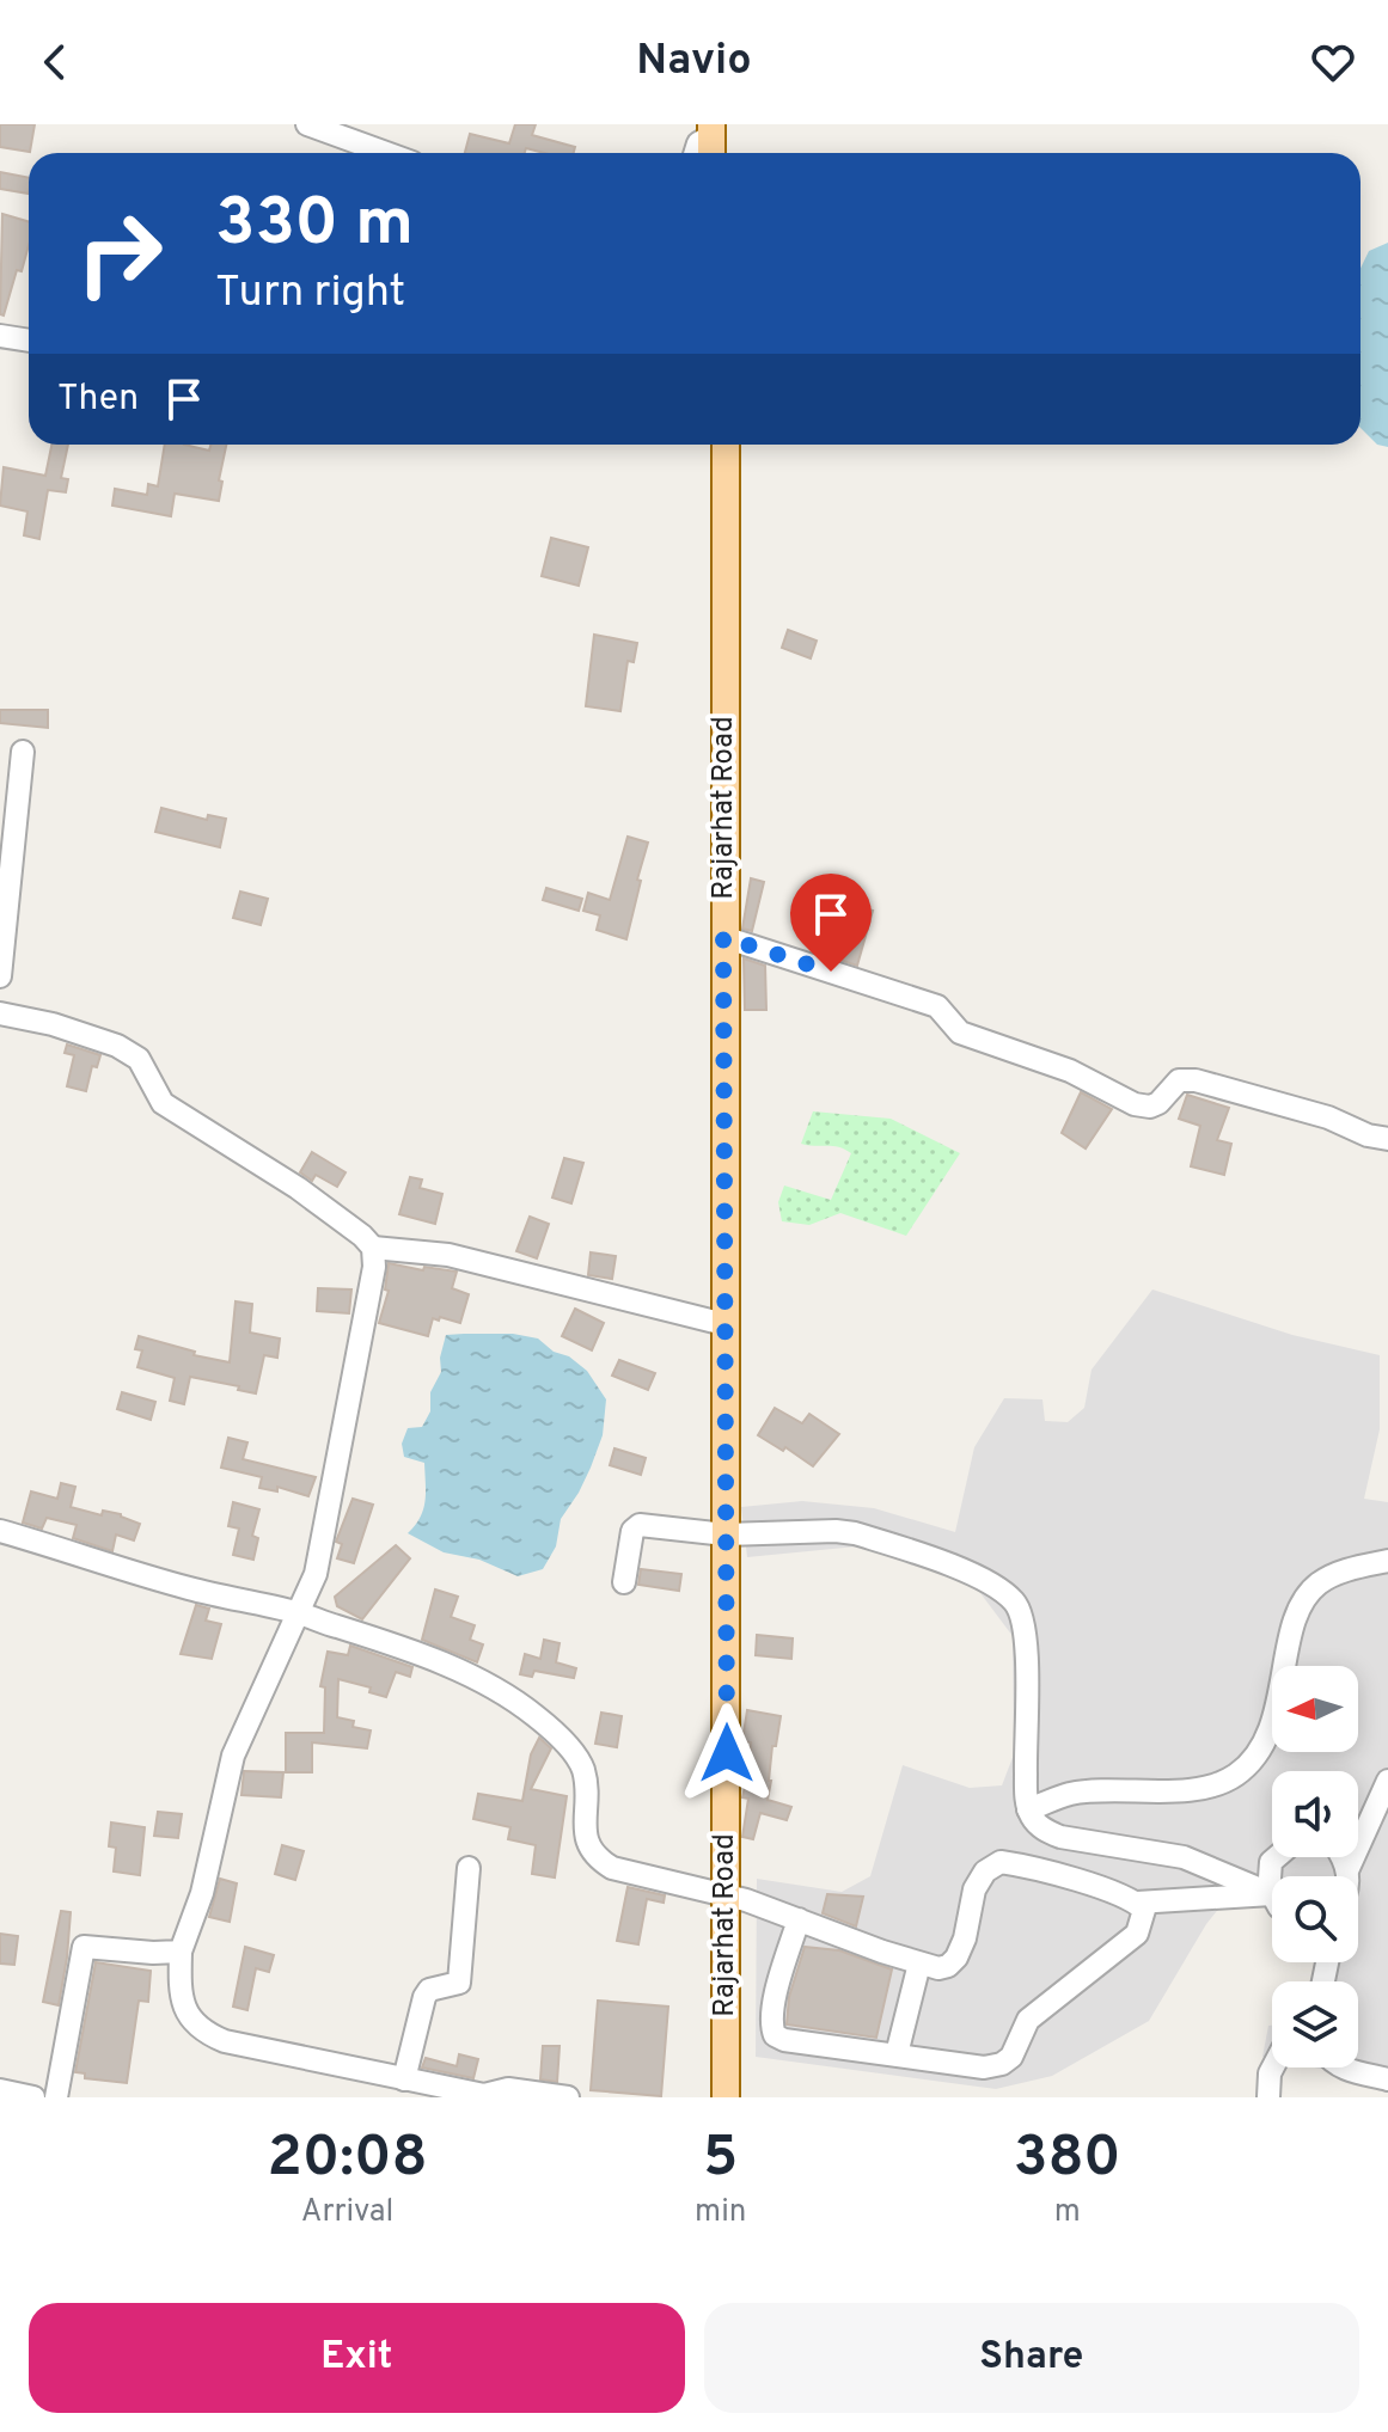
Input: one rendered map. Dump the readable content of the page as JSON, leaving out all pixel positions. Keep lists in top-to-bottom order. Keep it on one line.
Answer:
{"streets":{"main road":["Rajarhat Road"]},"north":"left","page":{"header":"Navio","turn":["330 m","Turn right"],"then":"Then","eta":["20:08","Arrival","5","min","380","m"],"buttons":["Exit","Share"]}}
